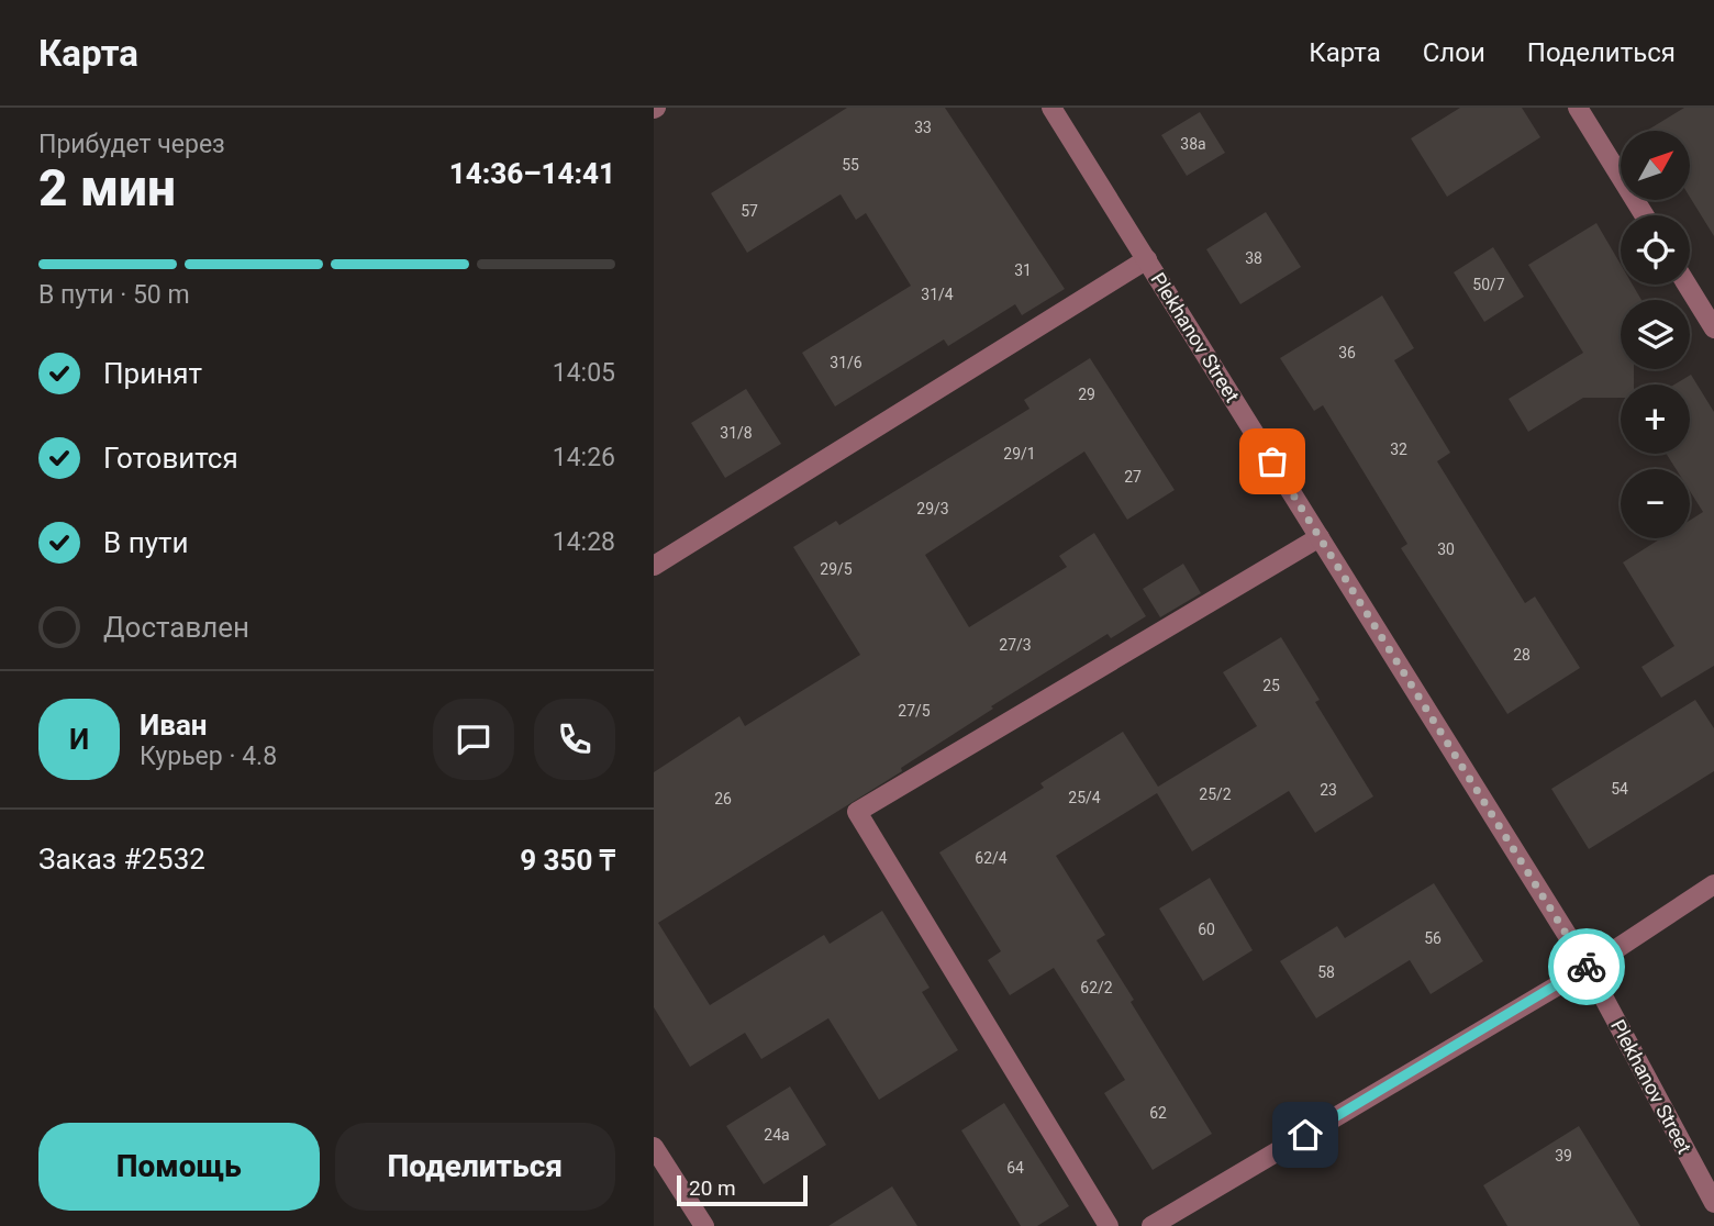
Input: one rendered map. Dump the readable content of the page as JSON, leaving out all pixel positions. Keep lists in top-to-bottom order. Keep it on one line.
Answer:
{"streets":{"street":["Plekhanov Street"]},"house_numbers":["33","38а","55","57","38","31","50/7","31/4","36","31/6","29","31/8","32","29/1","27","29/3","30","29/5","27/3","28","25","27/5","54","23","25/2","25/4","26","62/4","60","56","58","62/2","62","24а","39","64"],"scale_bar":"20 m","north":"top right","page":{"header":"Карта","nav":["Карта","Слои","Поделиться"],"heading":["2 мин","Прибудет через","14:36–14:41"],"panel":["Иван","Курьер · 4.8","Заказ #2532","9 350 ₸"],"map_buttons":["+","−"],"bar":"В пути · 50 m","list":[["Принят","14:05"],["Готовится","14:26"],["В пути","14:28"],"Доставлен"],"round":"И","buttons":["Помощь","Поделиться"],"scale":"20 m"}}
